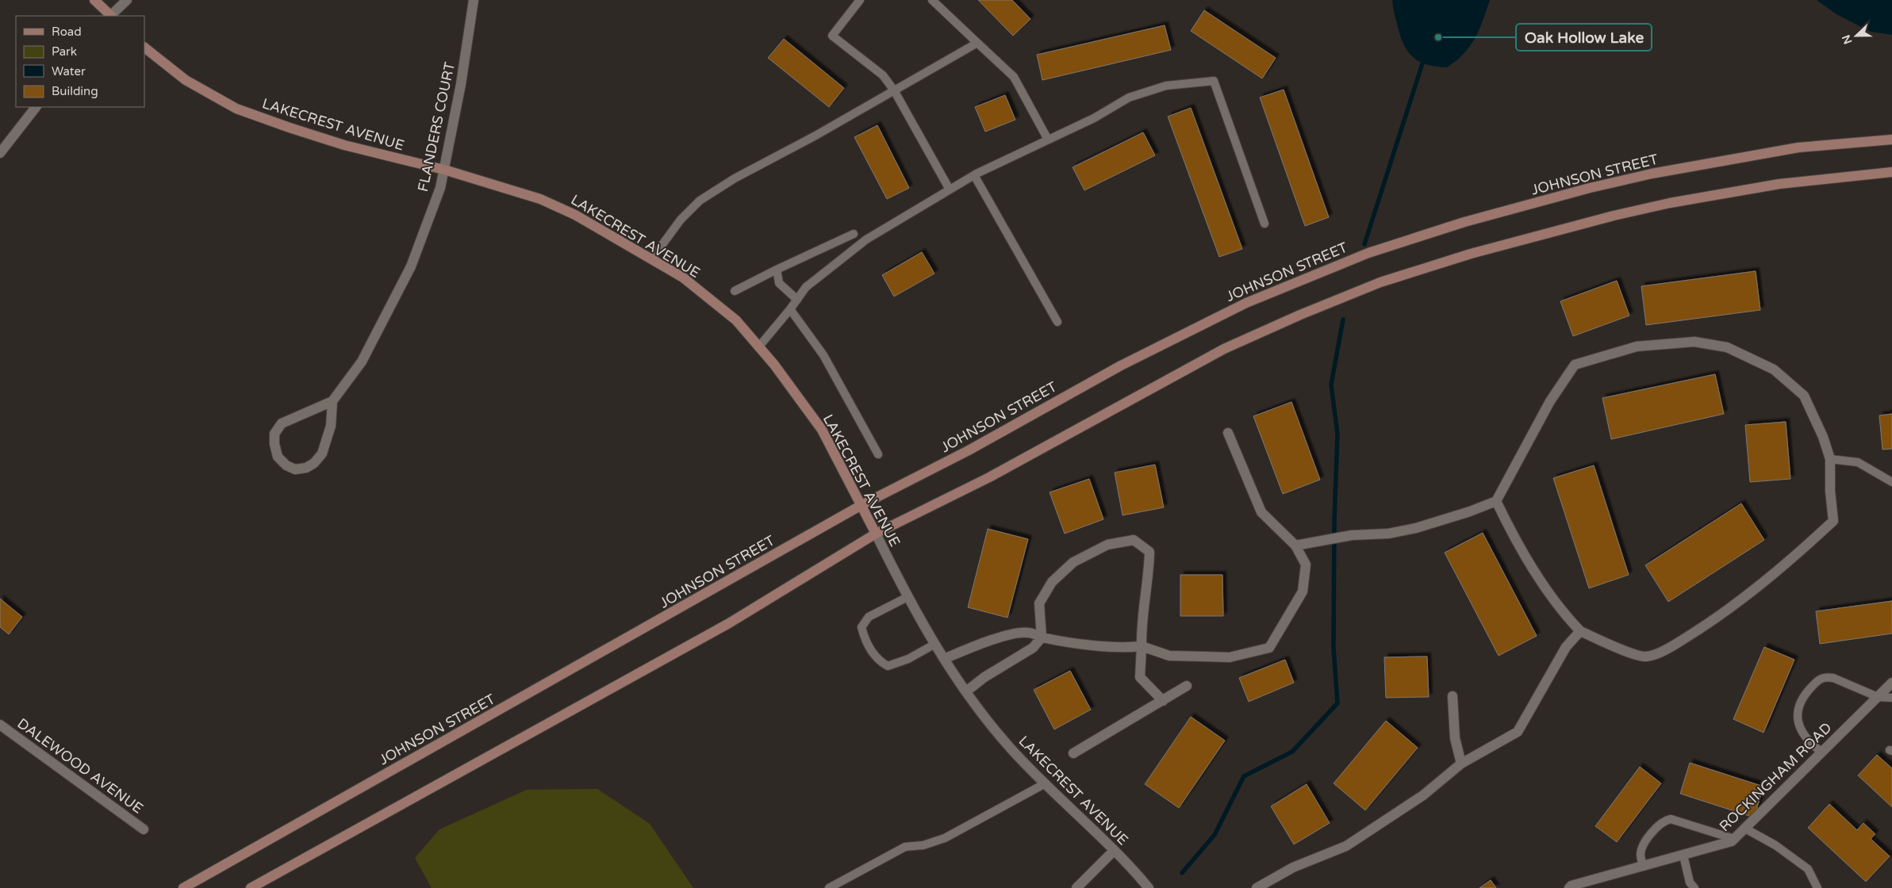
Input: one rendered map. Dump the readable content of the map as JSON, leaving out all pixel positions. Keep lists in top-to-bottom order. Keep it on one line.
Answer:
{"streets":{"main road":["LAKECREST AVENUE","JOHNSON STREET"],"street":["FLANDERS COURT","DALEWOOD AVENUE","ROCKINGHAM ROAD"]},"crossings":[["LAKECREST AVENUE","FLANDERS COURT"],["LAKECREST AVENUE","JOHNSON STREET"]],"places":["Oak Hollow Lake"],"legend":["Road","Park","Water","Building"],"north":"left"}
